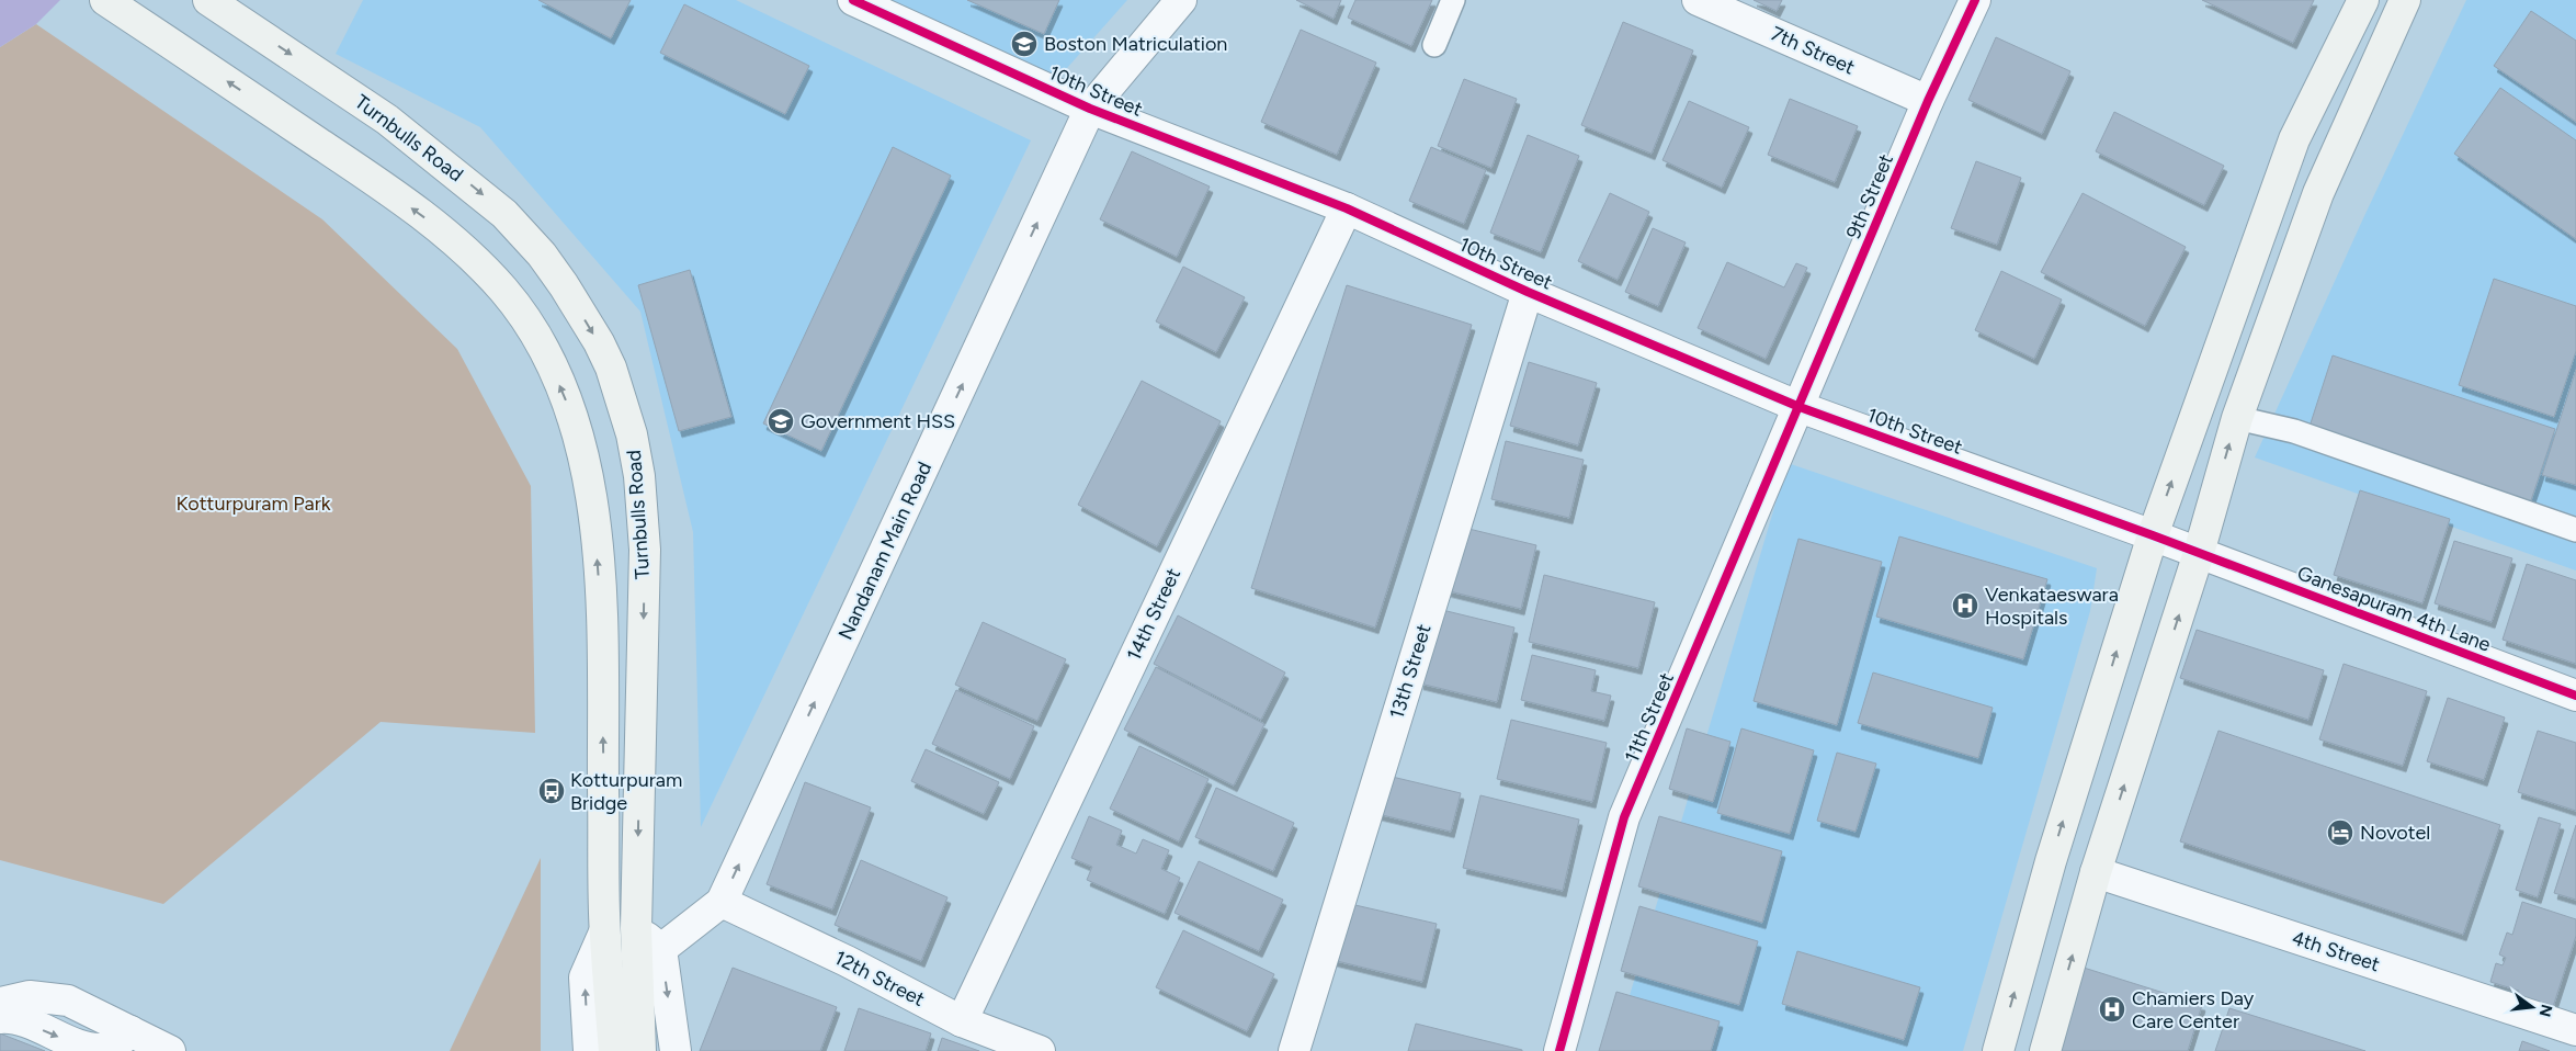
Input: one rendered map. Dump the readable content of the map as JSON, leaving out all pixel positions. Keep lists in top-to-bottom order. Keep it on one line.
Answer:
{"streets":{"main road":["Turnbulls Road"],"street":["7th Street","10th Street","9th Street","Nandanam Main Road","Ganesapuram 4th Lane","14th Street","13th Street","11th Street","4th Street","12th Street"]},"crossings":[["7th Street","9th Street"],["10th Street","9th Street"],["10th Street","Nandanam Main Road"],["10th Street","Ganesapuram 4th Lane"],["10th Street","14th Street"],["10th Street","13th Street"],["10th Street","11th Street"],["9th Street","11th Street"],["Nandanam Main Road","12th Street"],["14th Street","12th Street"]],"one_way":["Nandanam Main Road"],"parks":["Kotturpuram Park"],"places":{"school or university":["Boston Matriculation","Government HSS"],"hospital":["Venkataeswara Hospitals","Chamiers Day Care Center"],"bus stop":["Kotturpuram Bridge"],"hotel":["Novotel"]},"north":"right"}
